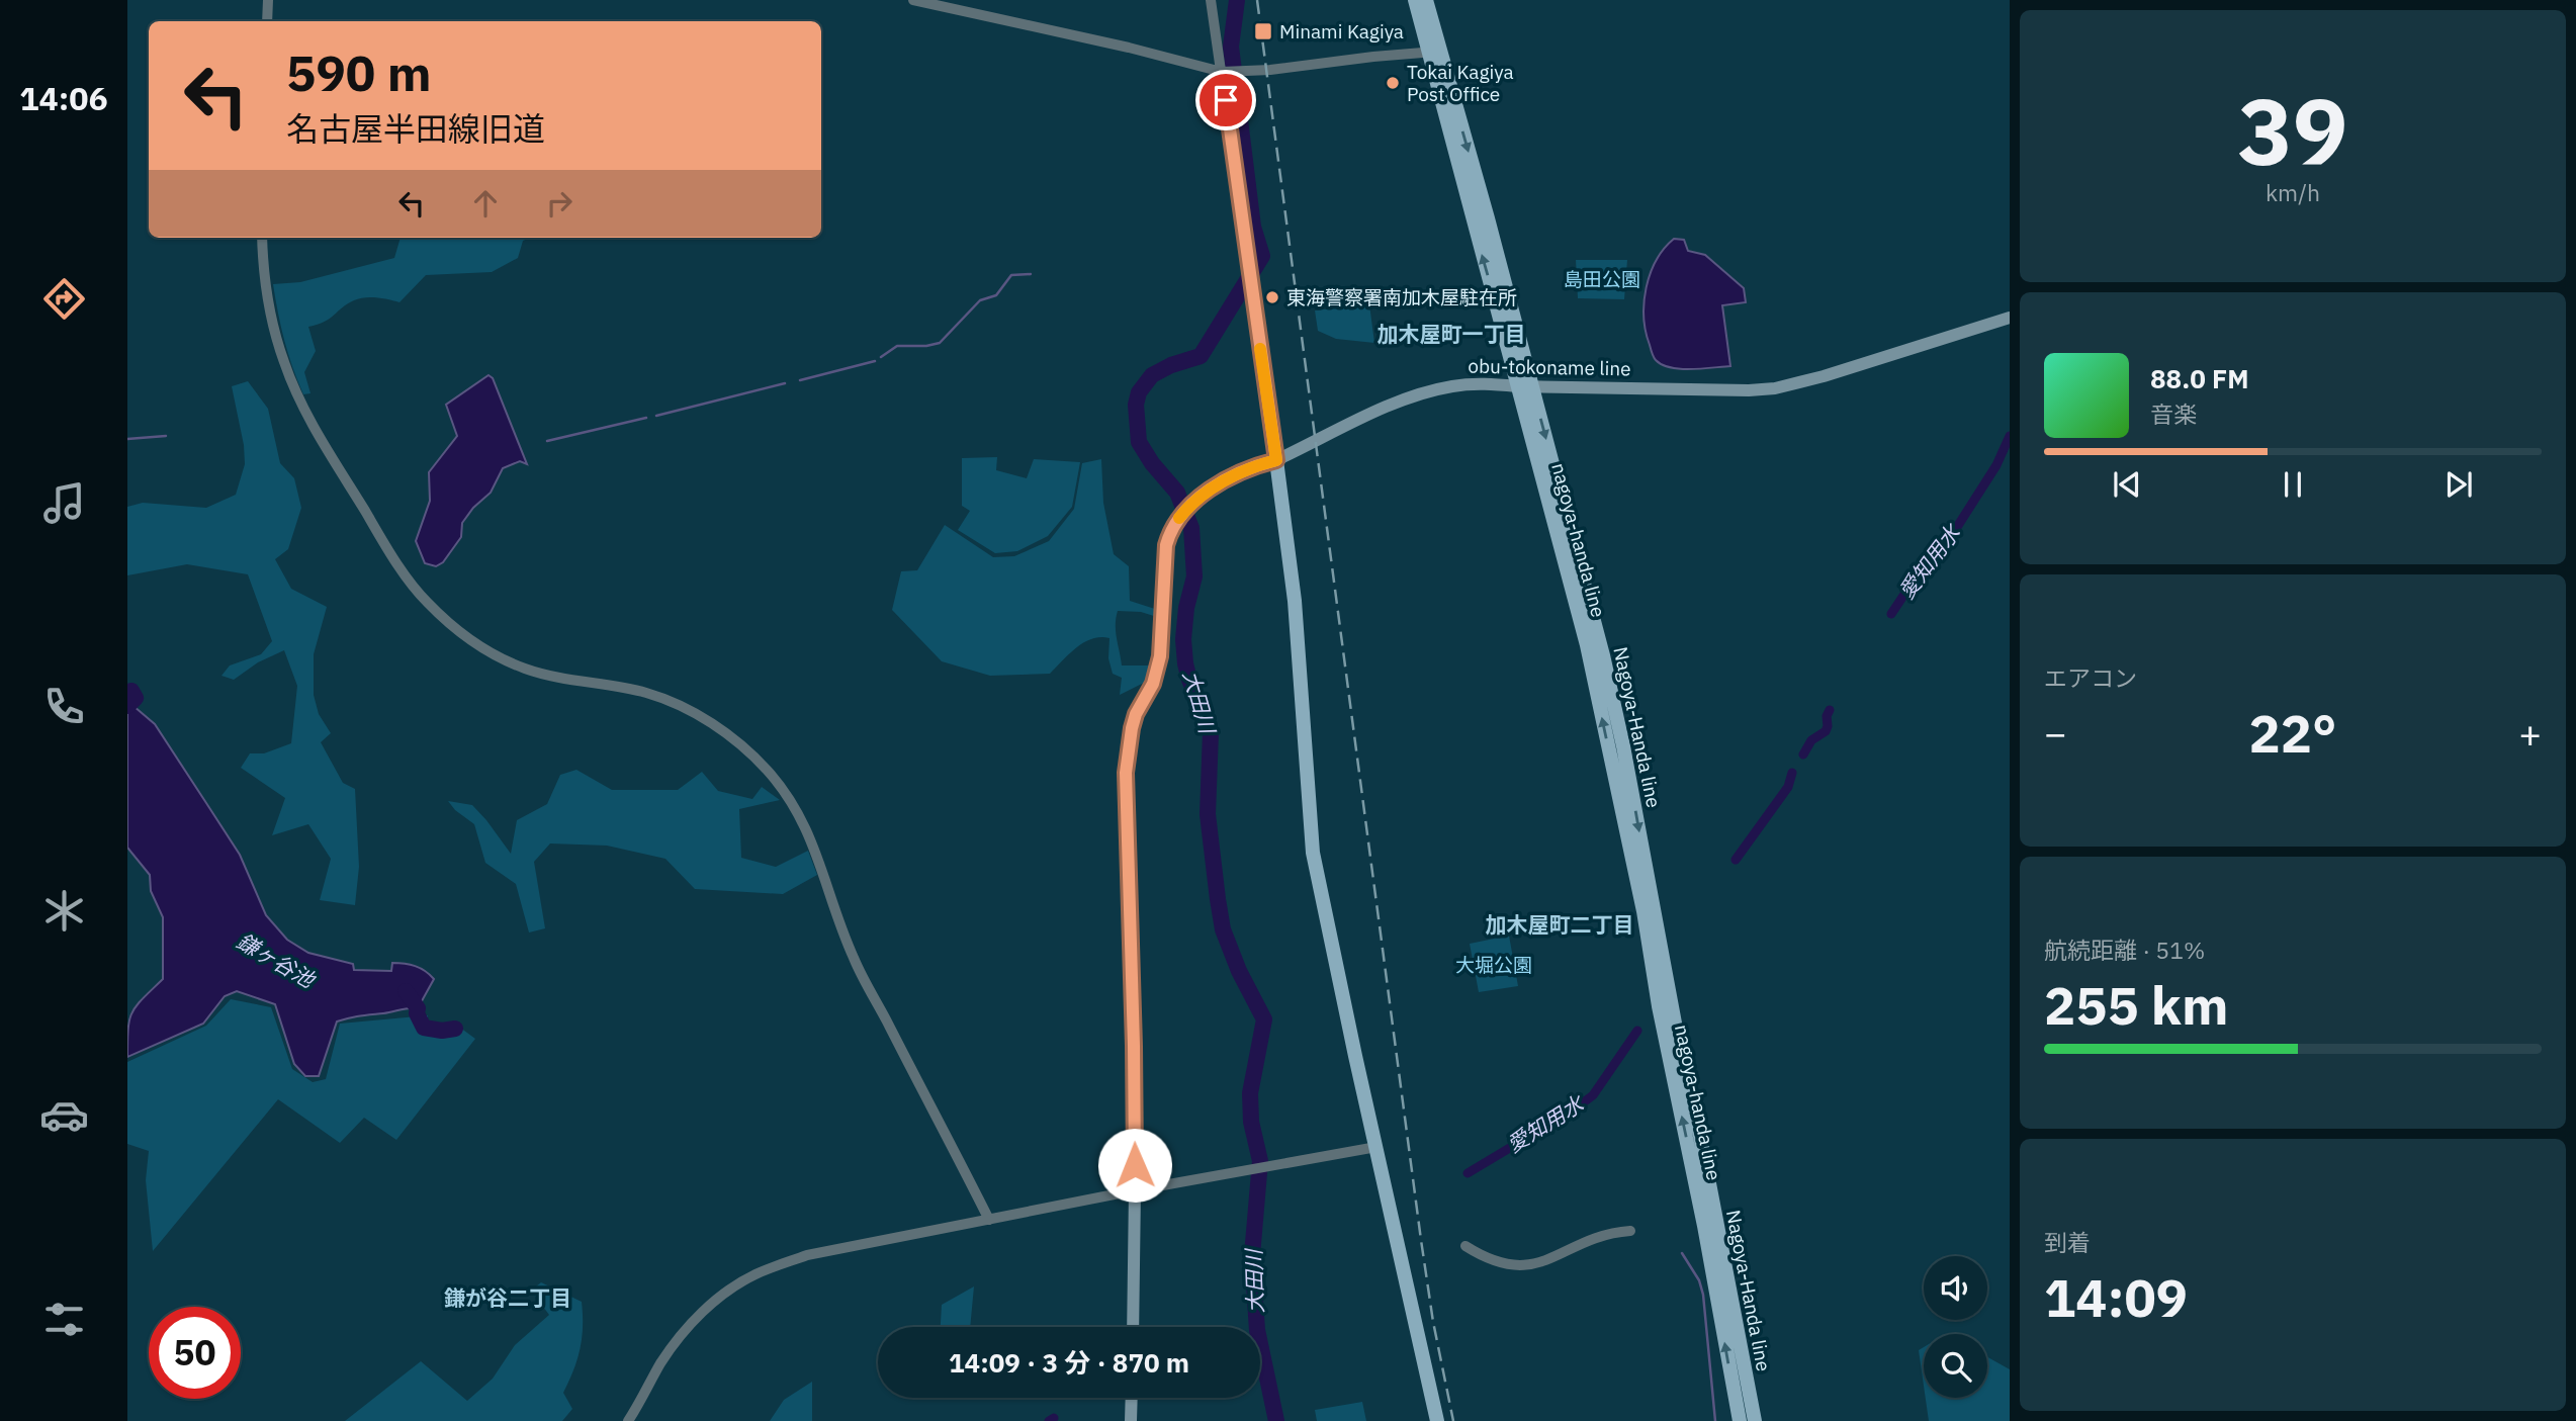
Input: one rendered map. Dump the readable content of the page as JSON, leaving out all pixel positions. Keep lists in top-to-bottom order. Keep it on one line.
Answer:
{"streets":{"main road":["obu-tokoname line","nagoya-handa line","Nagoya-Handa line"]},"crossings":[["obu-tokoname line","nagoya-handa line"],["obu-tokoname line","Nagoya-Handa line"],["nagoya-handa line","Nagoya-Handa line"]],"one_way":["nagoya-handa line","Nagoya-Handa line"],"districts":["加木屋町一丁目","加木屋町二丁目","鎌が谷二丁目"],"water":["愛知用水","大田川","鎌ヶ谷池"],"parks":["島田公園","大堀公園"],"places":{"transit":["Minami Kagiya"],"other":["Tokai Kagiya Post Office","東海警察署南加木屋駐在所"]},"page":{"tabs":"14:06","tile":[["39","km/h"],"エアコン",["航続距離 · 51%","255 km"],["到着","14:09"]],"turn":["590 m","名古屋半田線旧道"],"song":["88.0 FM","音楽"],"heat":["−","22°","+"],"limit":"50","trip":"14:09 · 3 分 · 870 m"}}
